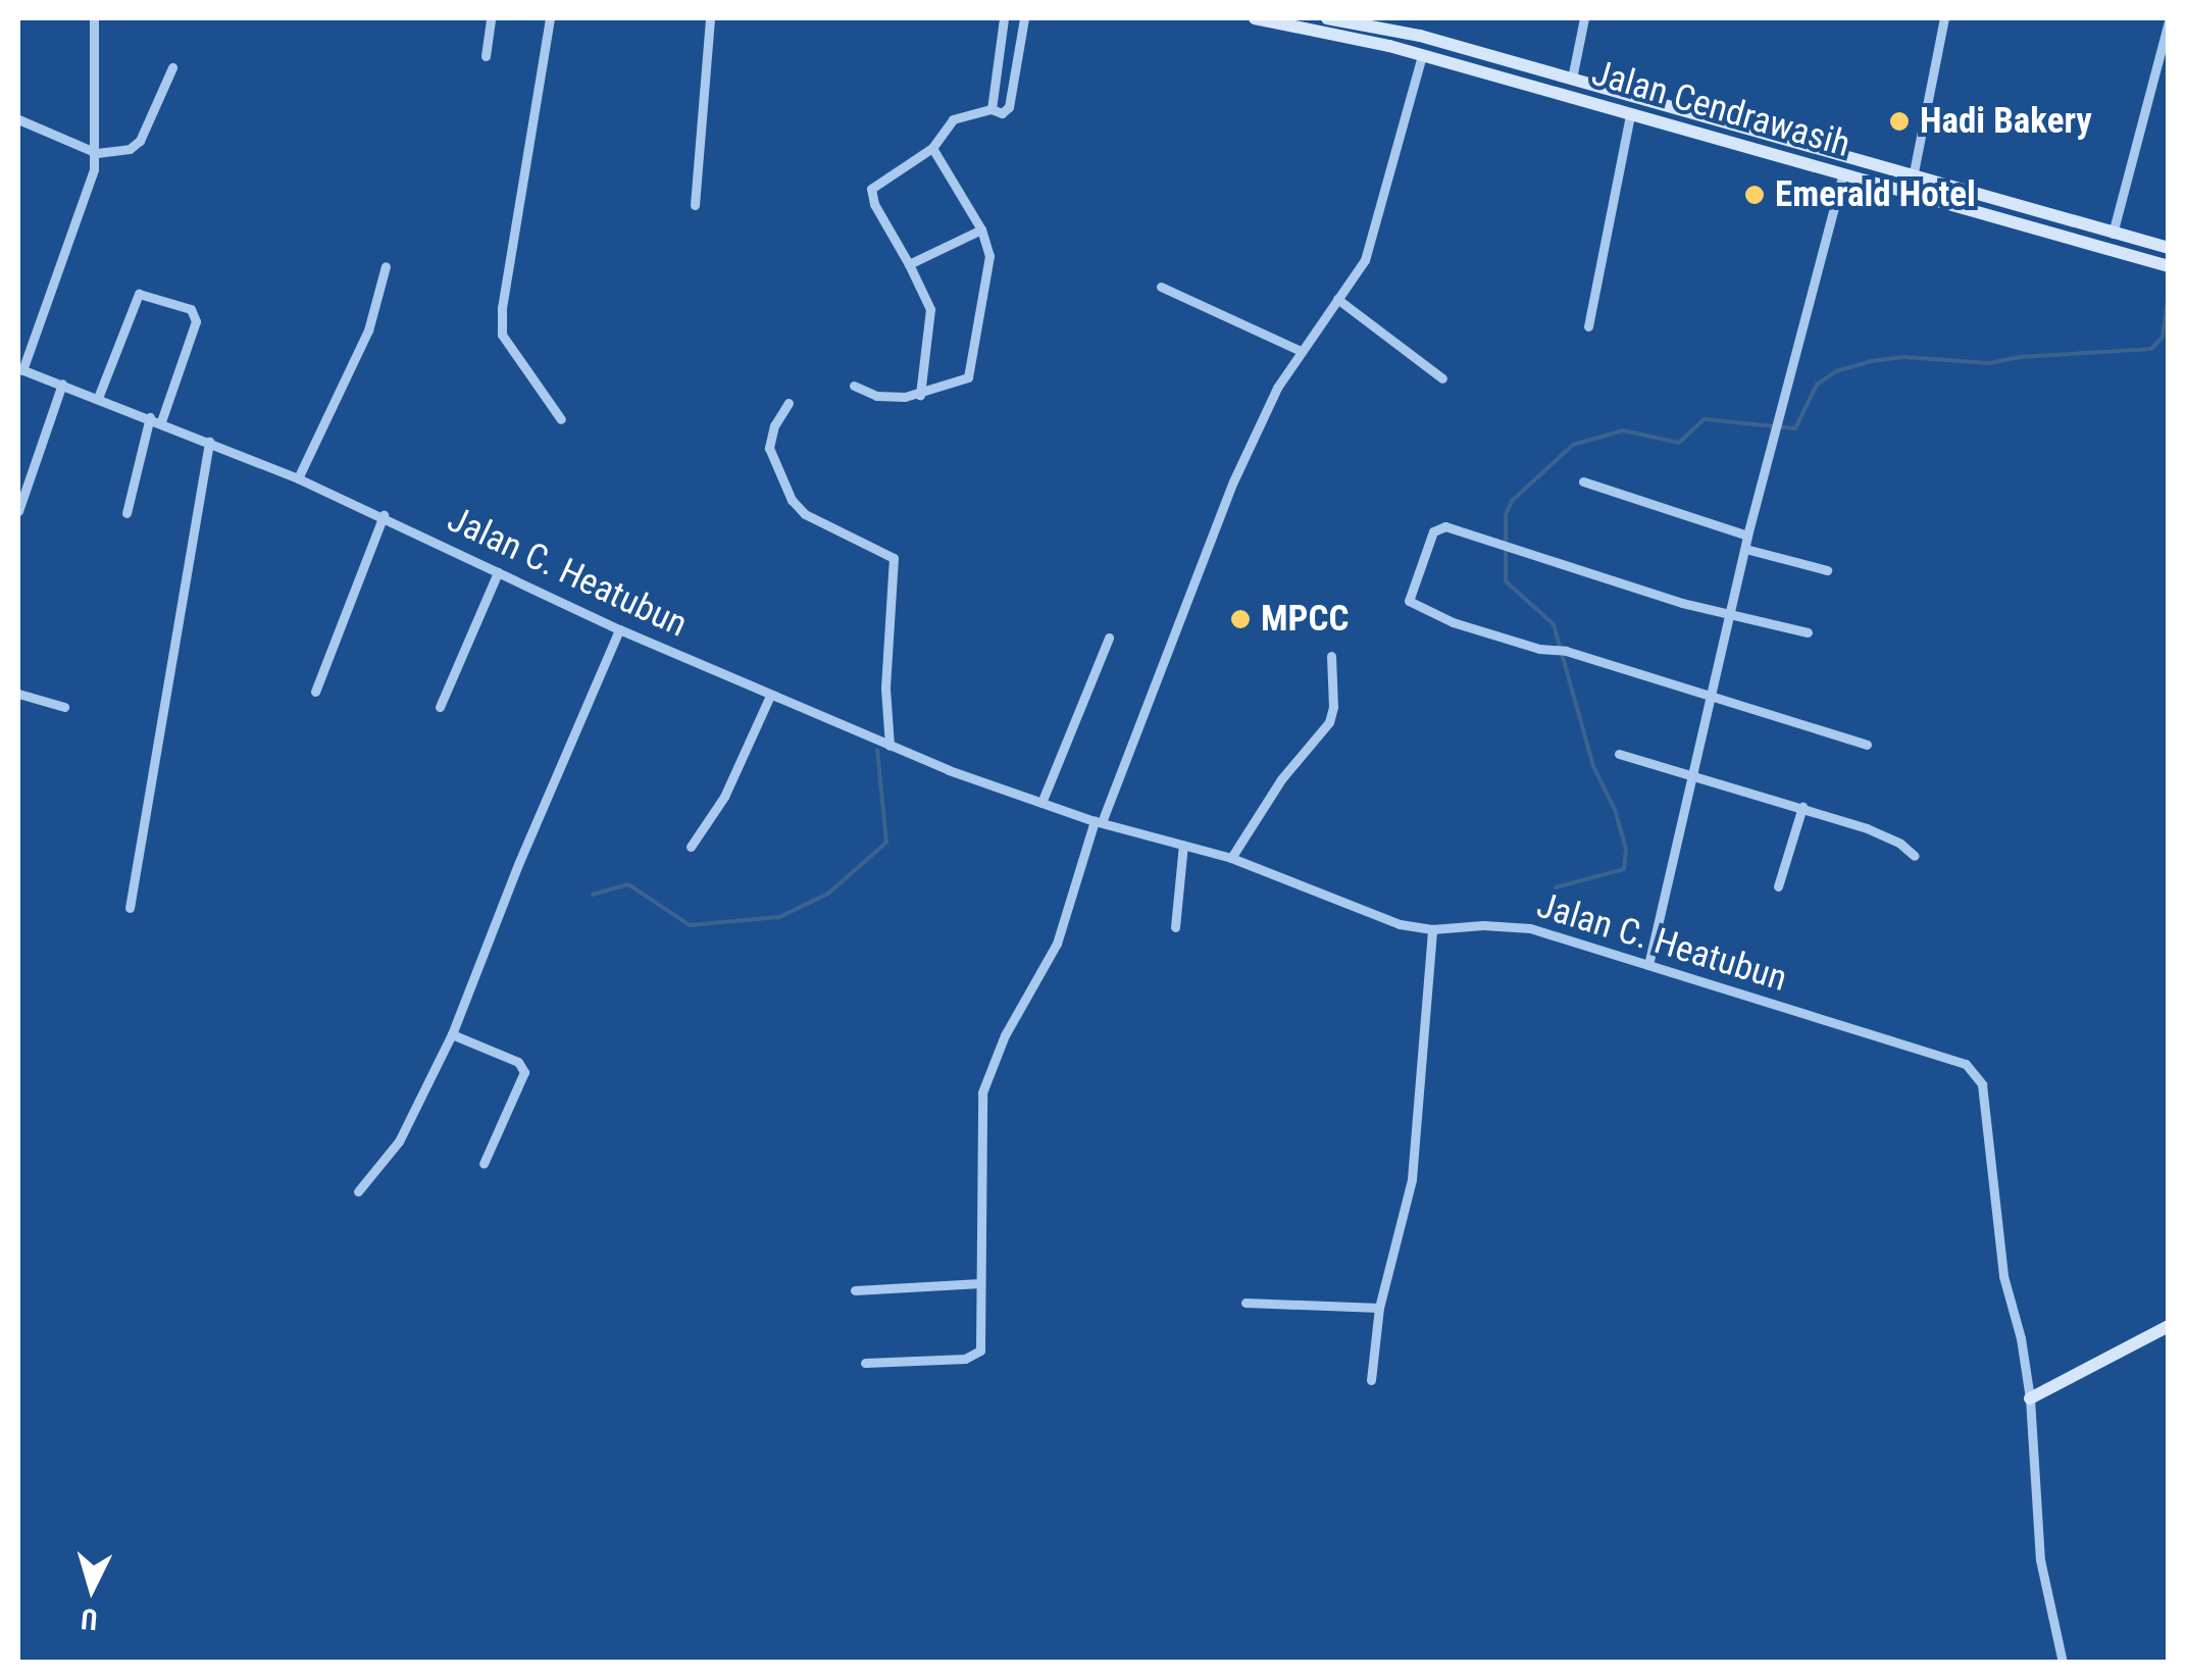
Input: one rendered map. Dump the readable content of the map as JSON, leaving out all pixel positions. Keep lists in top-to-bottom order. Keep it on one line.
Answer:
{"streets":{"main road":["Jalan Cendrawasih"],"street":["Jalan C. Heatubun"]},"places":["Hadi Bakery","Emerald Hotel","MPCC"],"north":"bottom"}
